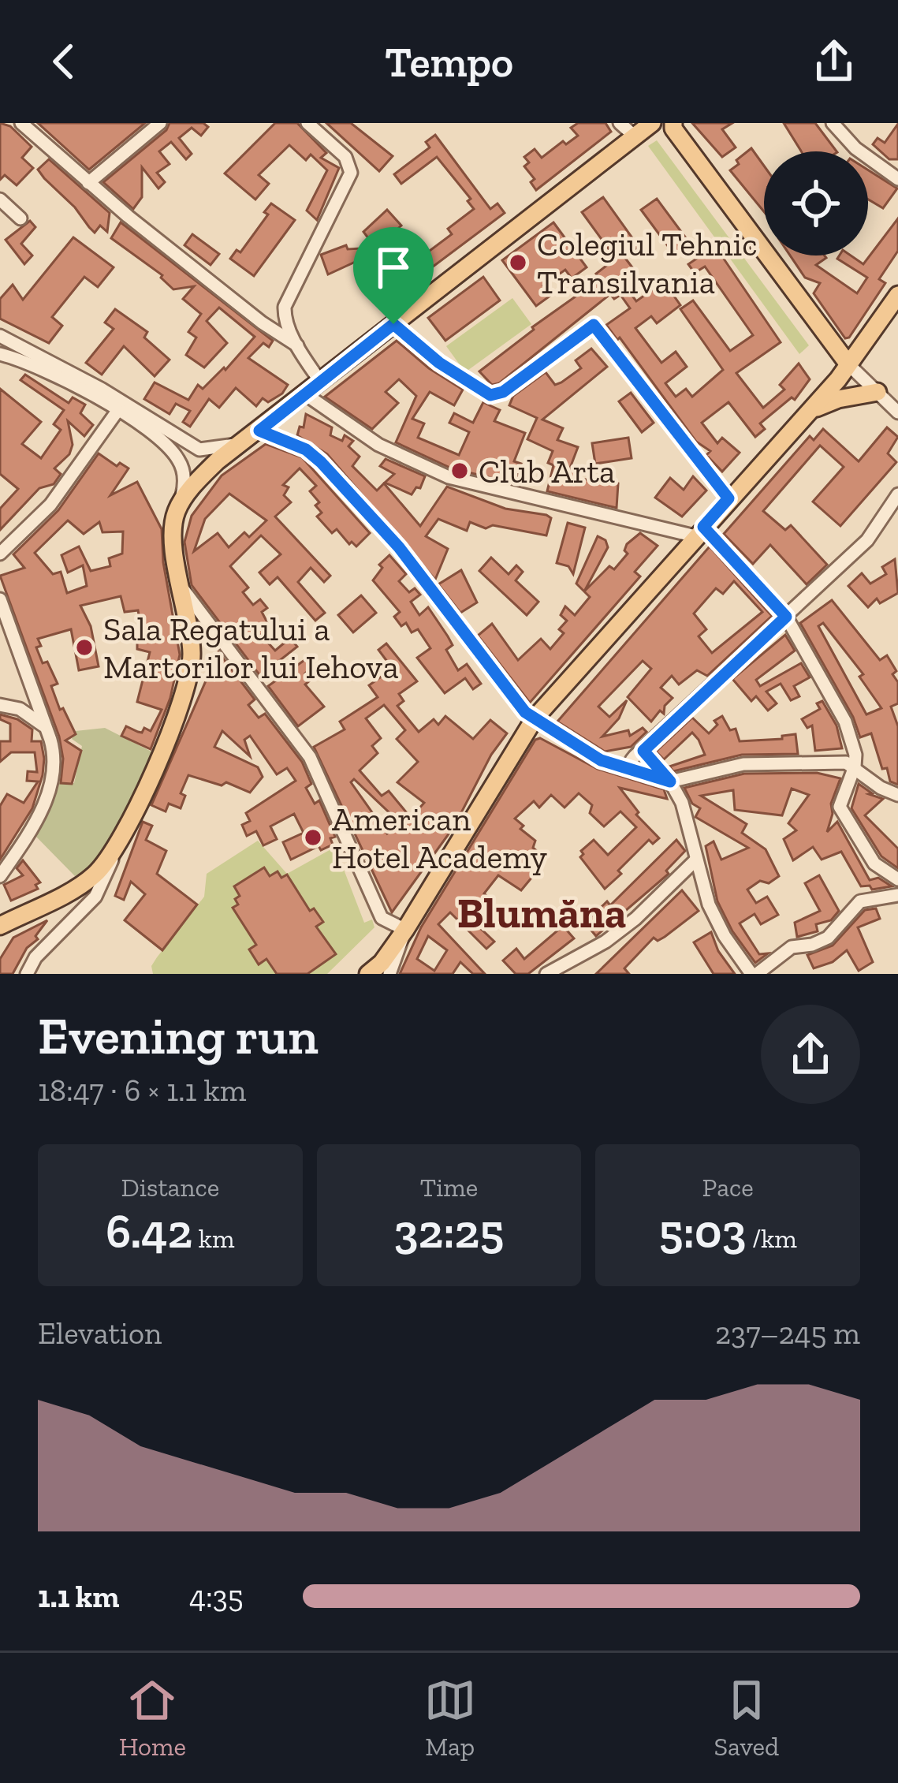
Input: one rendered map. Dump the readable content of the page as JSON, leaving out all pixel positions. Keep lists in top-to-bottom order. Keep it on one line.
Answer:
{"districts":["Blumăna"],"places":["Colegiul Tehnic Transilvania","Club Arta","Sala Regatului a Martorilor lui Iehova","American Hotel Academy"],"page":{"header":"Tempo","heading":["Evening run","18:47 · 6 × 1.1 km"],"stats":[["Distance","6.42 km"],["Time","32:25"],["Pace","5:03 /km"]],"chart":["Elevation","237–245 m"],"list":[{"name":"1.1 km","note":"4:35"}],"tabs":["Home","Map","Saved"]}}
